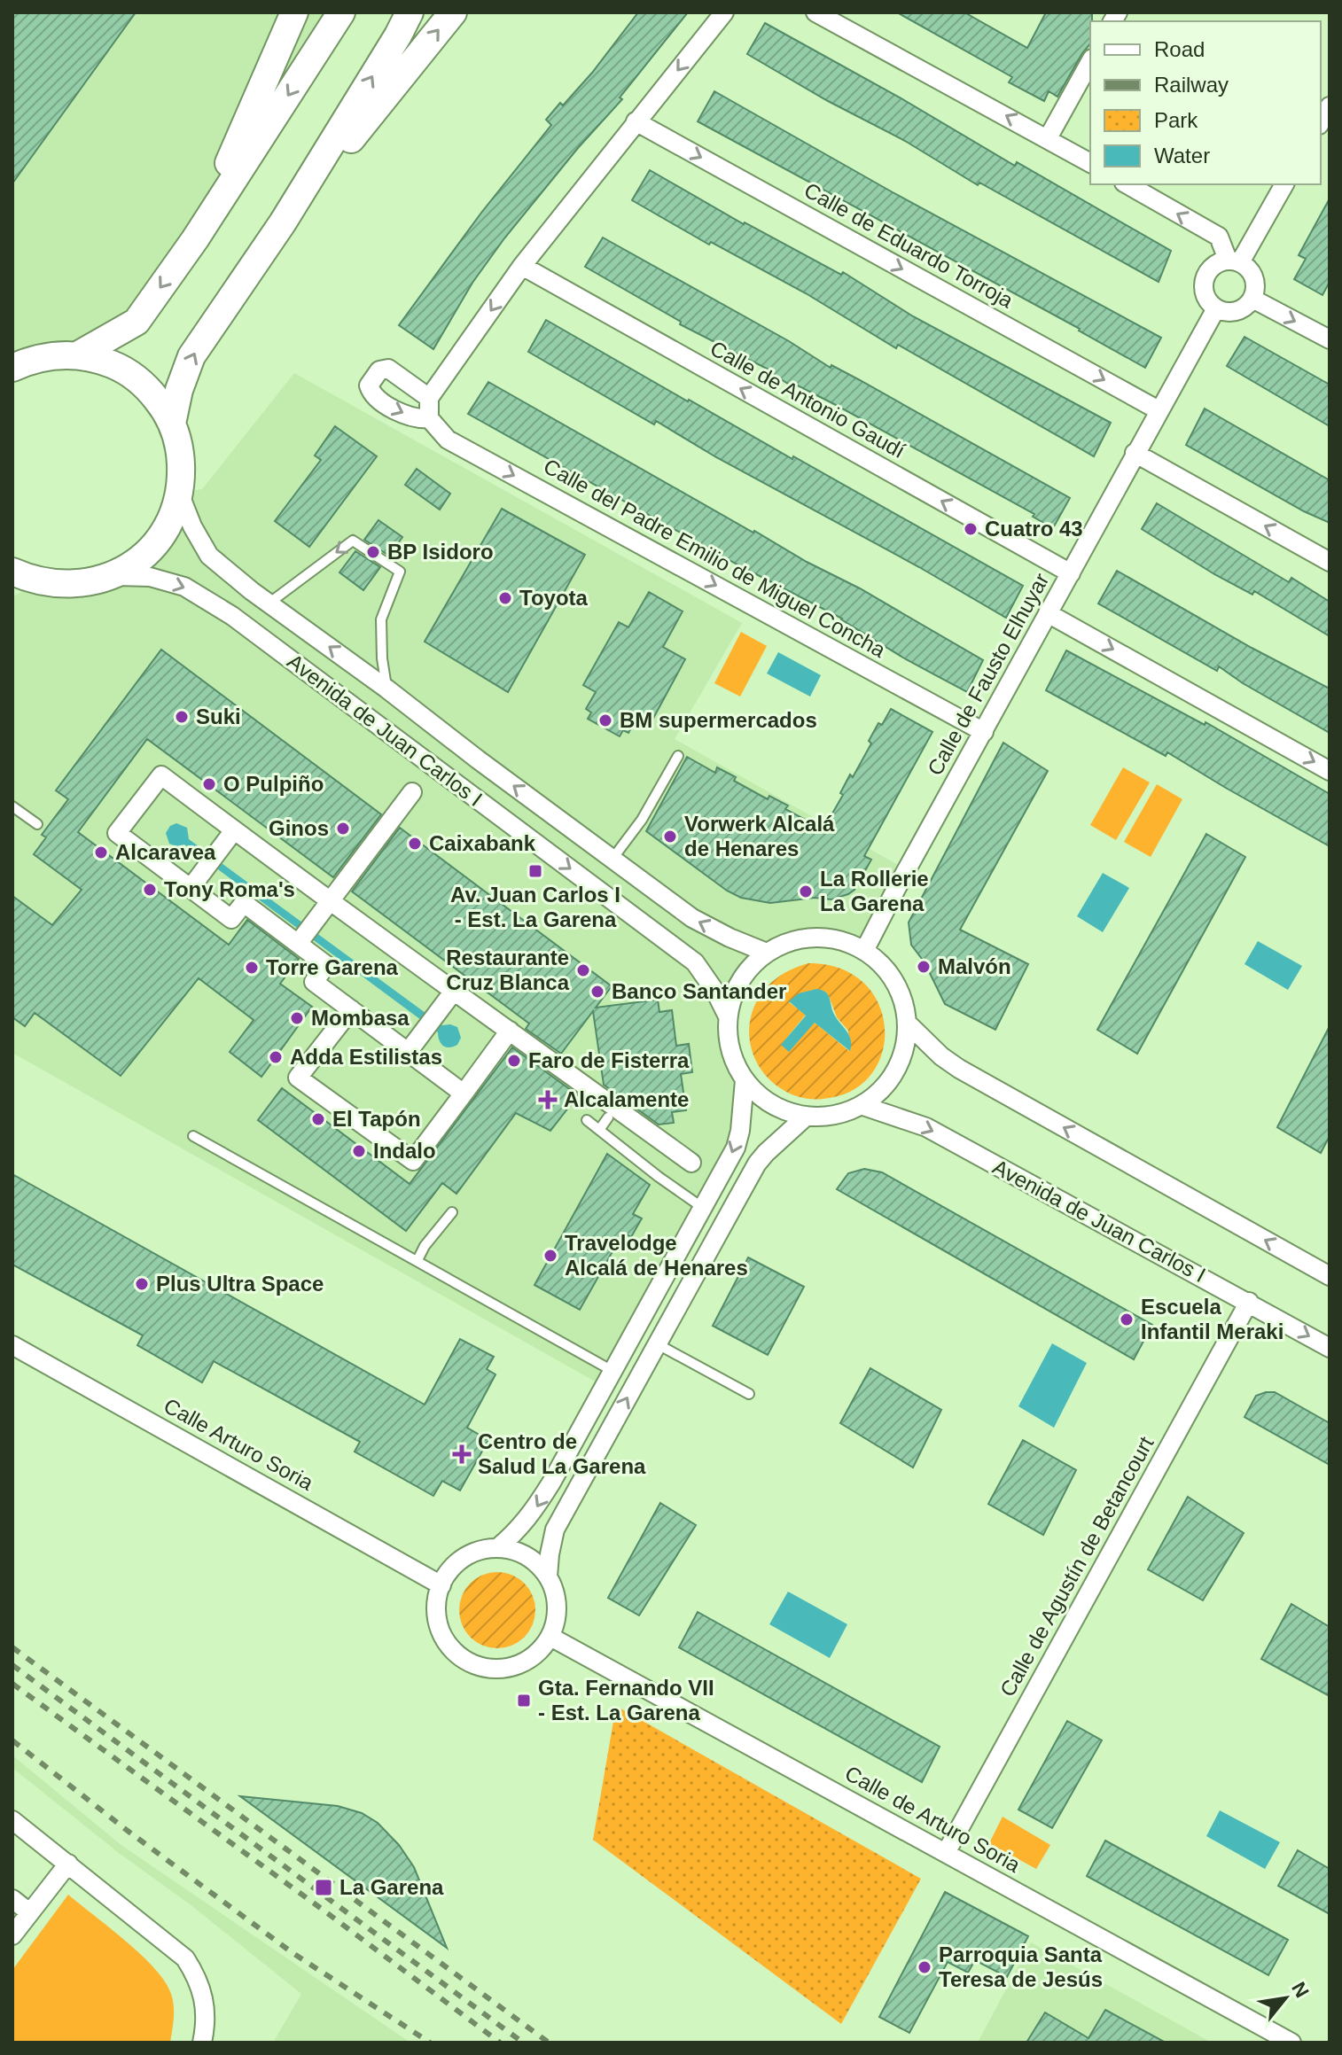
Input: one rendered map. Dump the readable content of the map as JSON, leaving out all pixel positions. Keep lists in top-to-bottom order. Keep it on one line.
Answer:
{"streets":{"street":["Calle de Eduardo Torroja","Calle de Antonio Gaudí","Calle del Padre Emilio de Miguel Concha","Calle de Fausto Elhuyar","Avenida de Juan Carlos I","Calle Arturo Soria","Calle de Agustín de Betancourt","Calle de Arturo Soria"]},"crossings":[["Calle de Eduardo Torroja","Calle de Fausto Elhuyar"],["Calle de Antonio Gaudí","Calle de Fausto Elhuyar"],["Calle del Padre Emilio de Miguel Concha","Calle de Fausto Elhuyar"],["Calle de Fausto Elhuyar","Avenida de Juan Carlos I"],["Avenida de Juan Carlos I","Calle de Agustín de Betancourt"],["Calle Arturo Soria","Calle de Arturo Soria"],["Calle de Agustín de Betancourt","Calle de Arturo Soria"]],"one_way":["Calle de Eduardo Torroja","Calle de Antonio Gaudí","Calle del Padre Emilio de Miguel Concha"],"places":{"other":["Cuatro 43","BP Isidoro","Toyota","Suki","BM supermercados","O Pulpiño","Ginos","Vorwerk Alcalá de Henares","Caixabank","Alcaravea","Tony Roma's","La Rollerie La Garena","Malvón","Torre Garena","Restaurante Cruz Blanca","Banco Santander","Mombasa","Adda Estilistas","Faro de Fisterra","El Tapón","Indalo","Travelodge Alcalá de Henares","Plus Ultra Space","Escuela Infantil Meraki","Parroquia Santa Teresa de Jesús"],"transit":["Av. Juan Carlos I - Est. La Garena","Gta. Fernando VII - Est. La Garena","La Garena"],"health":["Alcalamente","Centro de Salud La Garena"]},"legend":["Road","Railway","Park","Water"],"north":"top right"}
